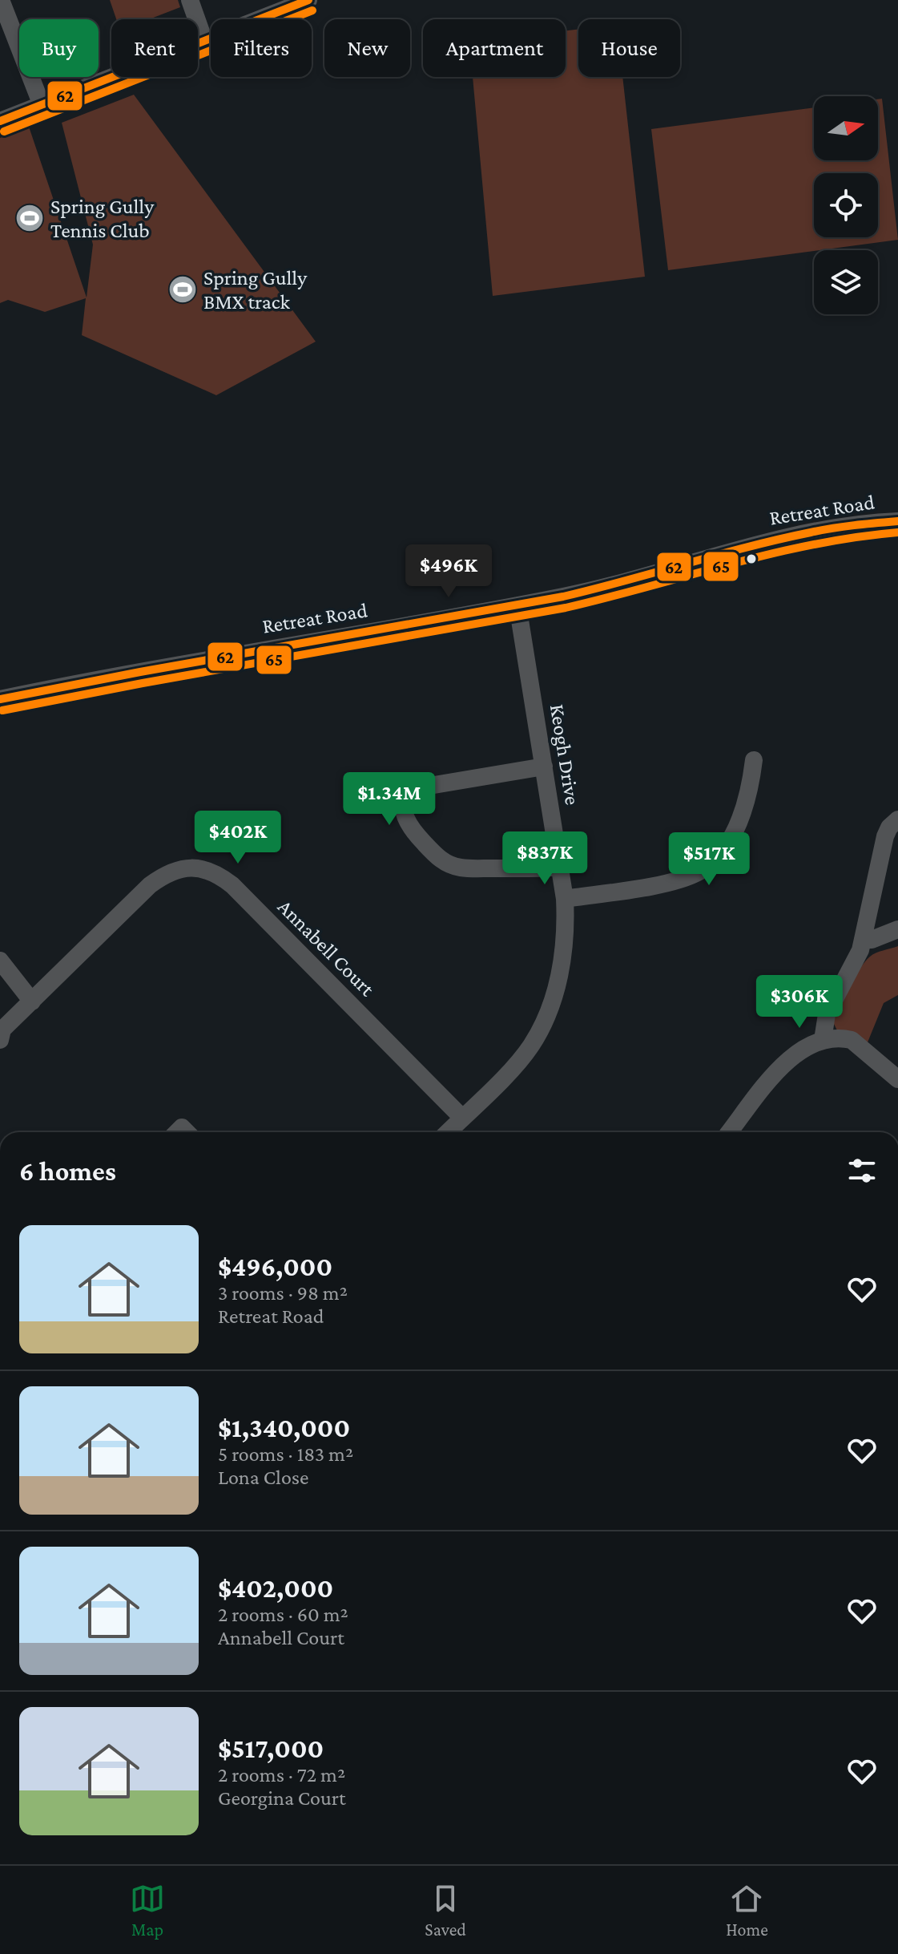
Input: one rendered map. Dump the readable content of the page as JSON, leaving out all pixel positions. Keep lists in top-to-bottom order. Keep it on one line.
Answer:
{"streets":{"street":["Retreat Road","Keogh Drive","Annabell Court"]},"crossings":[["Retreat Road","Keogh Drive"],["Keogh Drive","Annabell Court"]],"places":{"sports":["Spring Gully Tennis Club","Spring Gully BMX track"]},"lines":["transit line 62","transit line 65"],"north":"right","page":{"chip":["Buy","Rent","Filters","New","Apartment","House"],"price":["$496K","$1.34M","$402K","$837K","$517K","$306K"],"heading":"6 homes","list":[{"name":"$496,000","note":"3 rooms · 98 m² · Retreat Road"},{"name":"$1,340,000","note":"5 rooms · 183 m² · Lona Close"},{"name":"$402,000","note":"2 rooms · 60 m² · Annabell Court"},{"name":"$517,000","note":"2 rooms · 72 m² · Georgina Court"}],"tabs":["Map","Saved","Home"]}}
